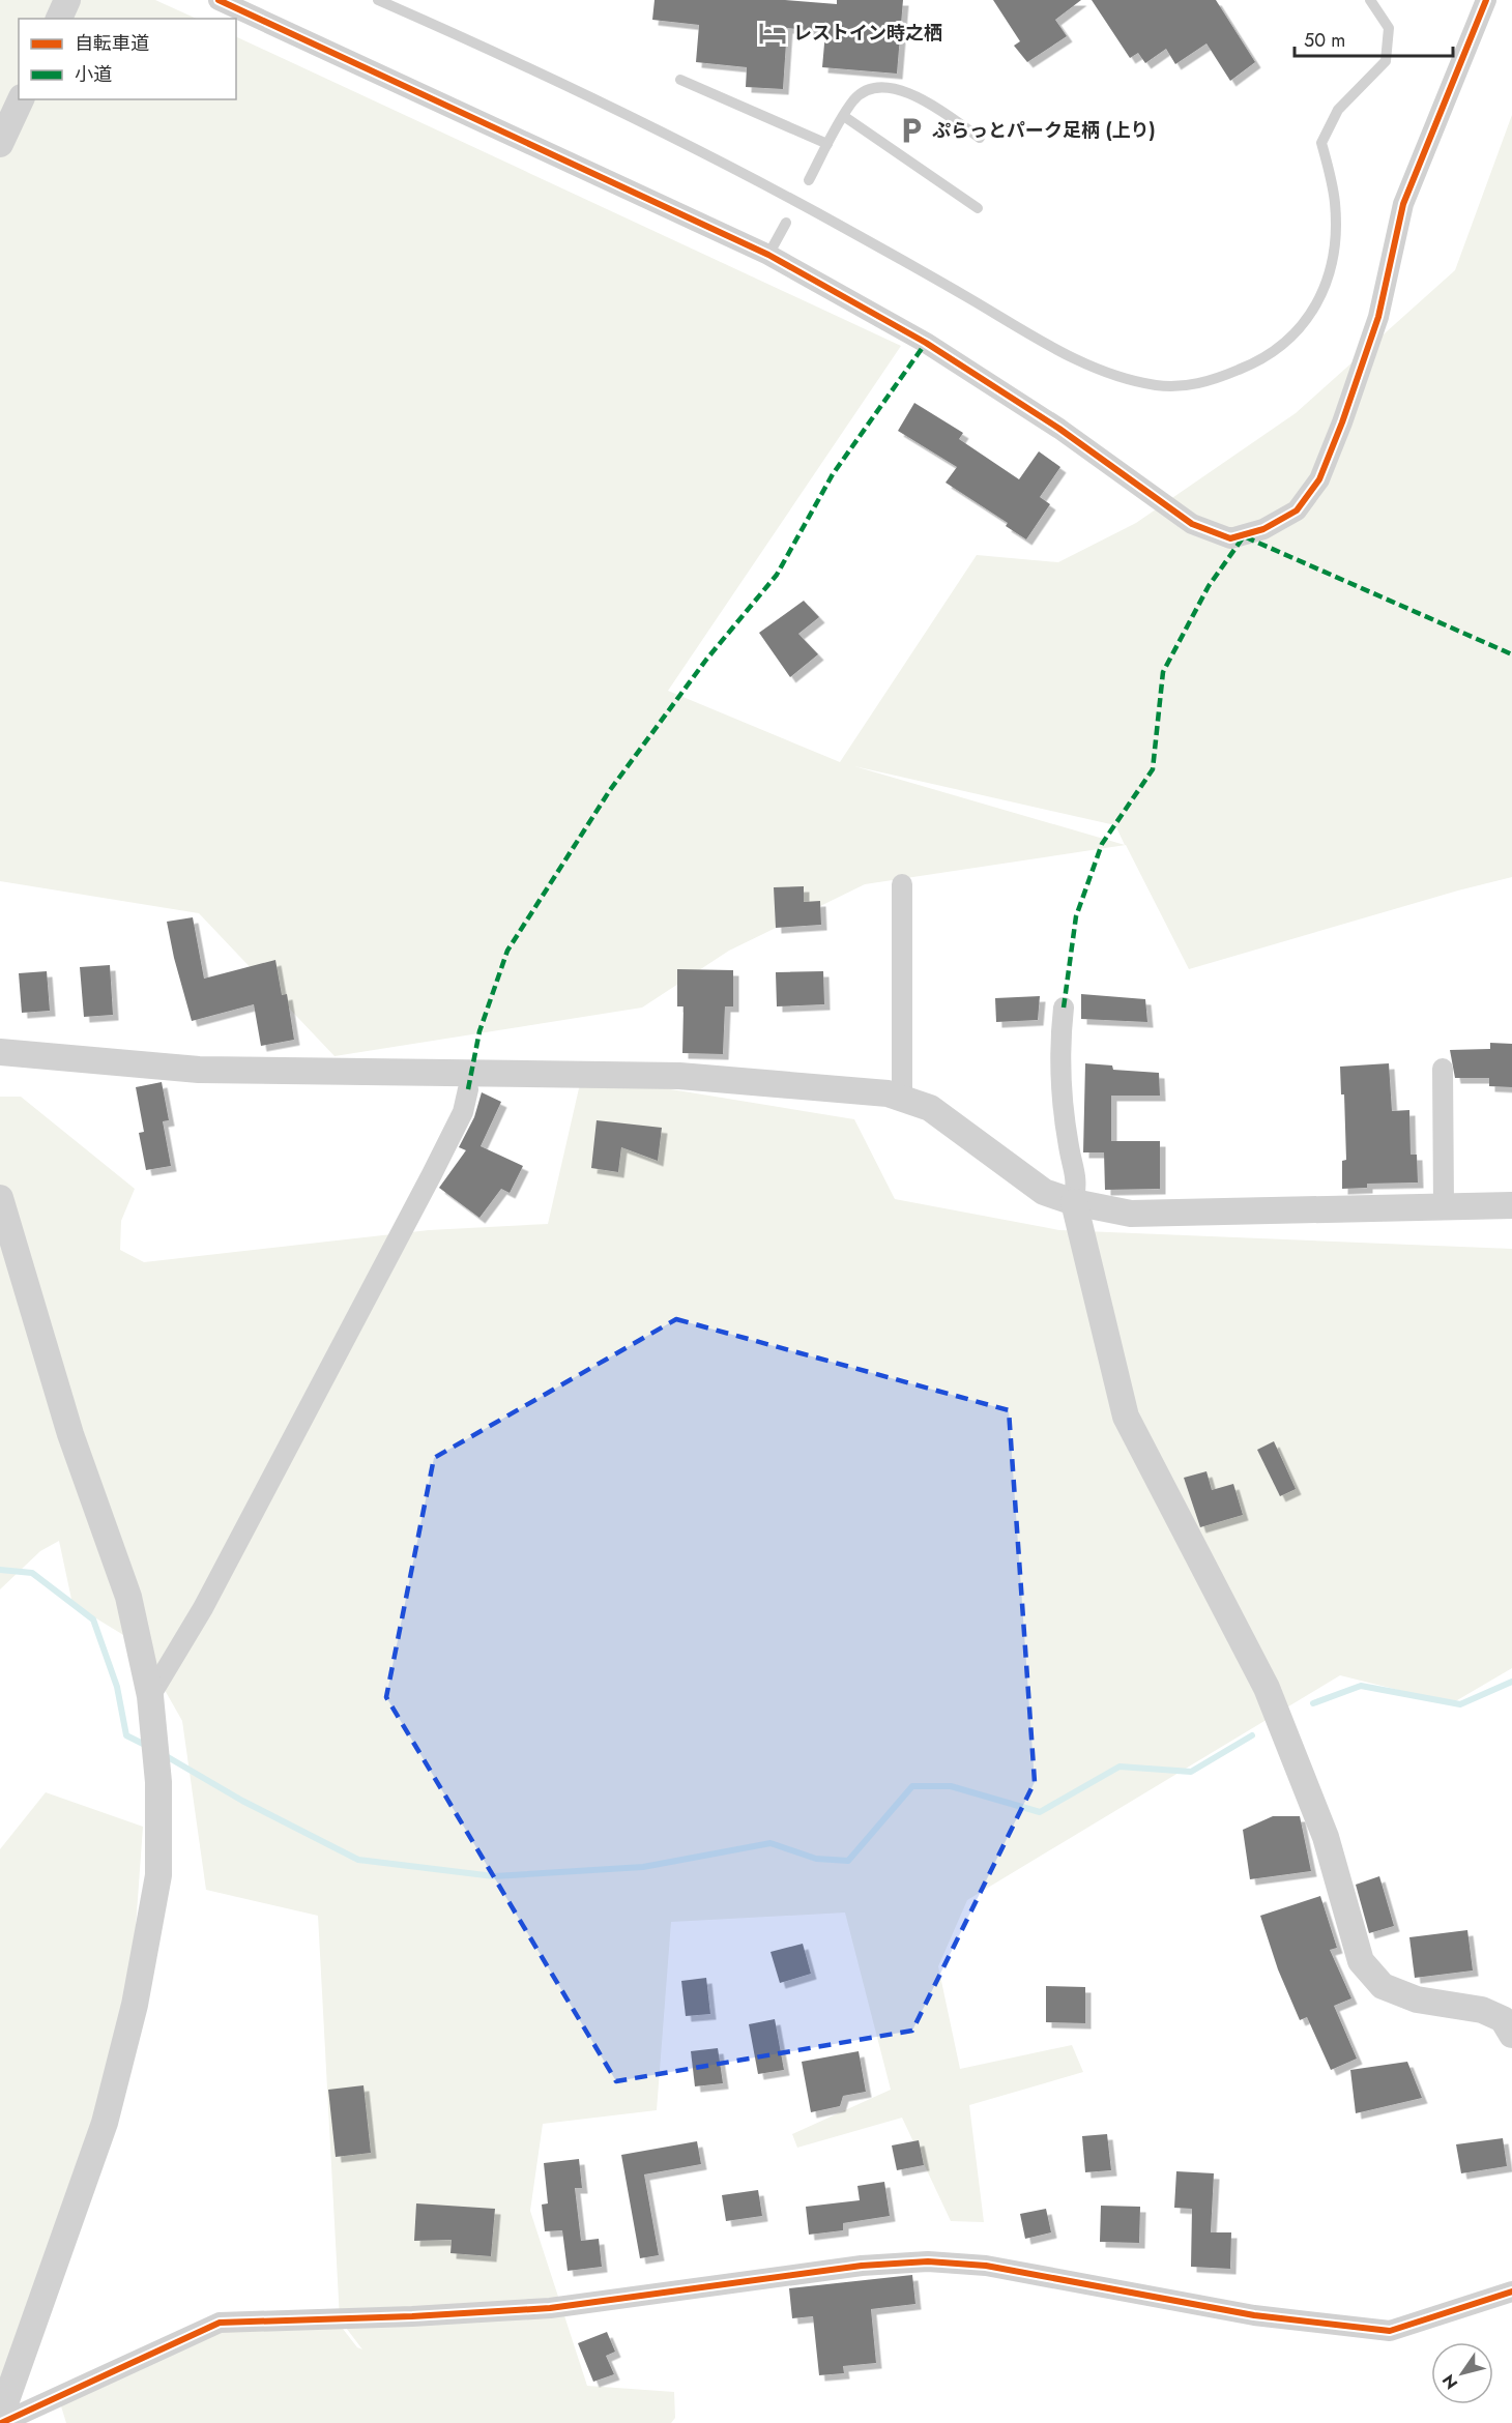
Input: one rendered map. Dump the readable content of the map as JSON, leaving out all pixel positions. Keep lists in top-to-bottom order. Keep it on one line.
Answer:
{"places":{"hotel":["レストイン時之栖"],"parking":["ぷらっとパーク足柄 (上り)"]},"legend":["自転車道","小道"],"scale_bar":"50 m","north":"bottom left"}
